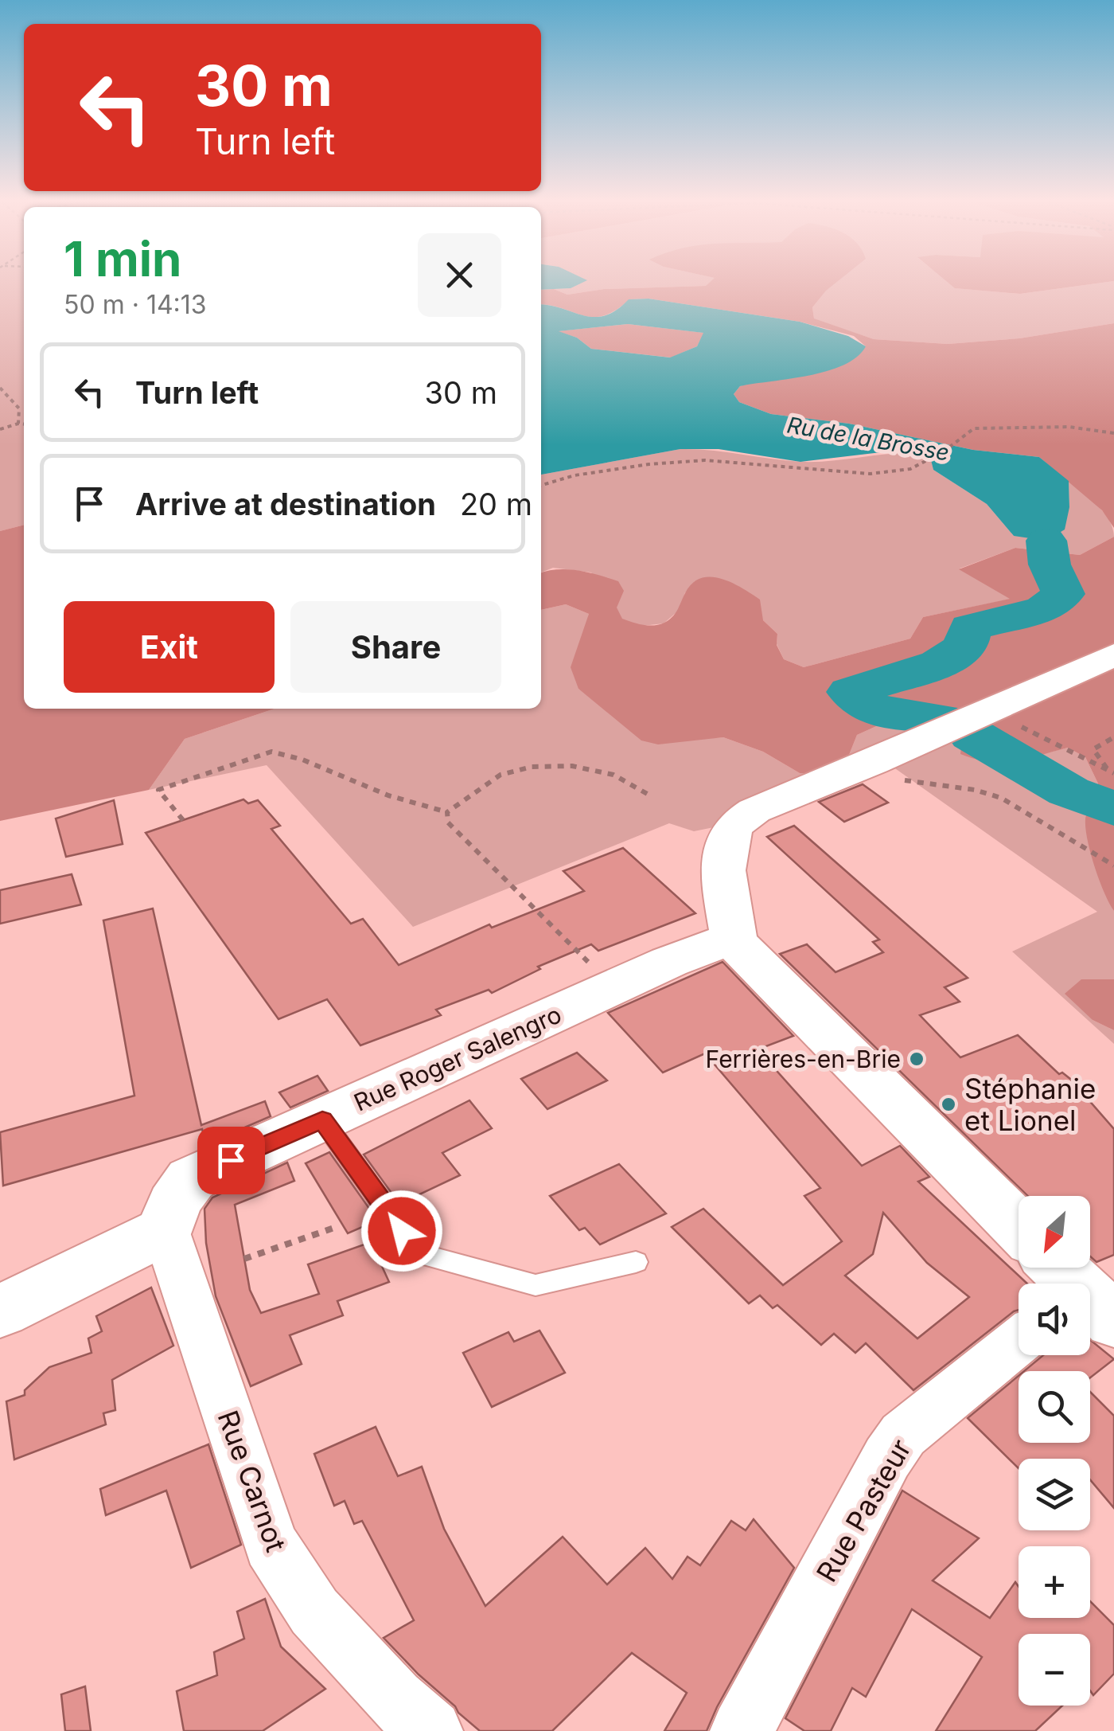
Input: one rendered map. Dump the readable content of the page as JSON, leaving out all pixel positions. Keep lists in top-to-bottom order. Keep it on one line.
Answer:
{"streets":{"main road":["Rue Roger Salengro"],"street":["Rue Carnot","Rue Pasteur"]},"crossings":[["Rue Roger Salengro","Rue Carnot"]],"water":["Ru de la Brosse"],"places":["Ferrières-en-Brie","Stéphanie et Lionel"],"north":"bottom left","page":{"turn":["30 m","Turn left"],"heading":["1 min","50 m · 14:13"],"list":[{"name":"Turn left","value":"30 m"},{"name":"Arrive at destination","value":"20 m"}],"buttons":["Exit","Share"],"map_buttons":["+","−"]}}
